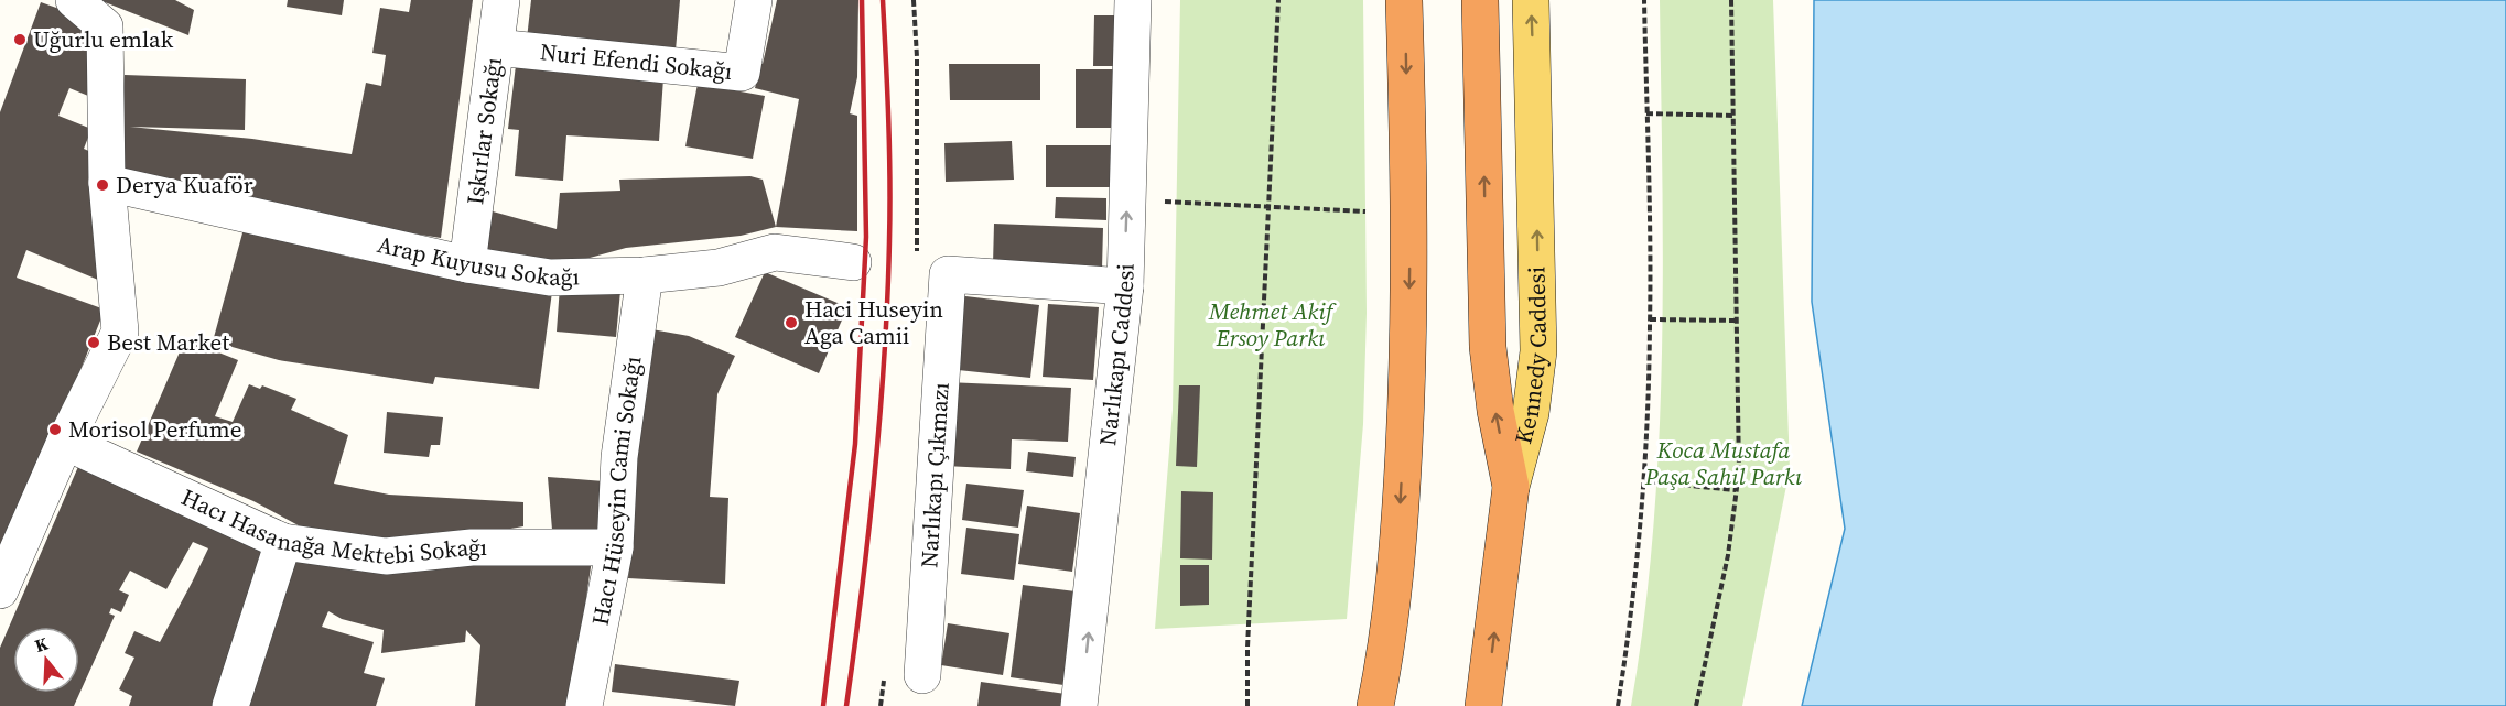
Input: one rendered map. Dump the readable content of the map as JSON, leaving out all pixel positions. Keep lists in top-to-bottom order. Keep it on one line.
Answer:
{"streets":{"highway":["Kennedy Caddesi"],"street":["Nuri Efendi Sokağı","Işkırlar Sokağı","Arap Kuyusu Sokağı","Narlıkapı Caddesi","Narlıkapı Çıkmazı","Hacı Hüseyin Cami Sokağı","Hacı Hasanağa Mektebi Sokağı"]},"crossings":[["Nuri Efendi Sokağı","Işkırlar Sokağı"],["Işkırlar Sokağı","Arap Kuyusu Sokağı"],["Arap Kuyusu Sokağı","Hacı Hüseyin Cami Sokağı"],["Narlıkapı Caddesi","Narlıkapı Çıkmazı"],["Hacı Hüseyin Cami Sokağı","Hacı Hasanağa Mektebi Sokağı"]],"one_way":["Narlıkapı Caddesi","Kennedy Caddesi"],"parks":["Mehmet Akif Ersoy Parkı","Koca Mustafa Paşa Sahil Parkı"],"places":["Uğurlu emlak","Derya Kuaför","Haci Huseyin Aga Camii","Best Market","Morisol Perfume"],"north":"top"}
